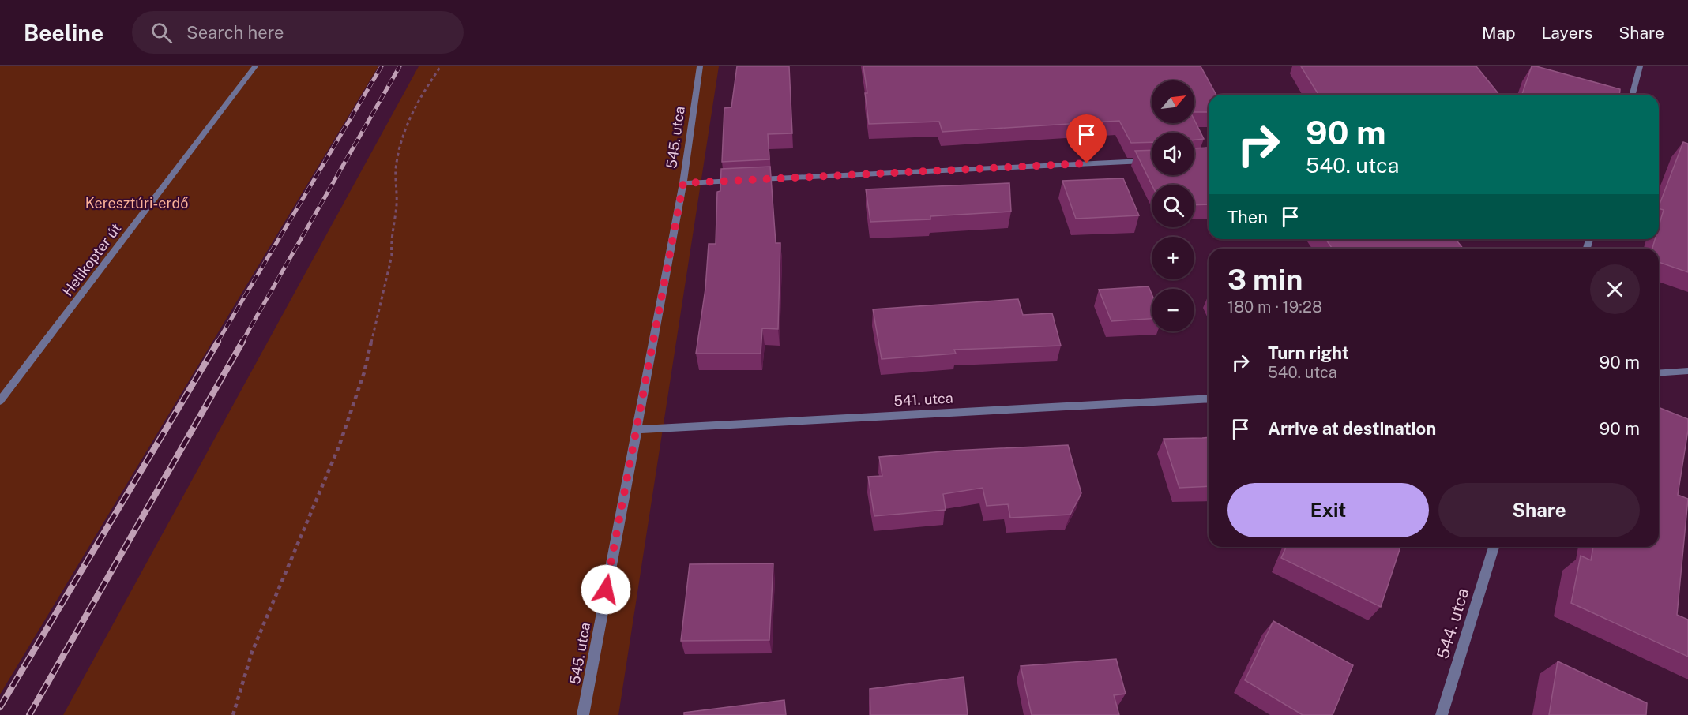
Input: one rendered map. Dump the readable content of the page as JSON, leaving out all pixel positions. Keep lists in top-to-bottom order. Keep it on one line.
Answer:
{"streets":{"street":["545. utca","Helikopter út","541. utca","544. utca"]},"crossings":[["545. utca","541. utca"]],"parks":["Keresztúri-erdő"],"north":"top right","page":{"header":"Beeline","search":"Search here","nav":["Map","Layers","Share"],"map_buttons":["+","−"],"turn":["90 m","540. utca"],"then":"Then","heading":["3 min","180 m · 19:28"],"list":[{"name":"Turn right","note":"540. utca","value":"90 m"},{"name":"Arrive at destination","value":"90 m"}],"buttons":["Exit","Share"]}}
